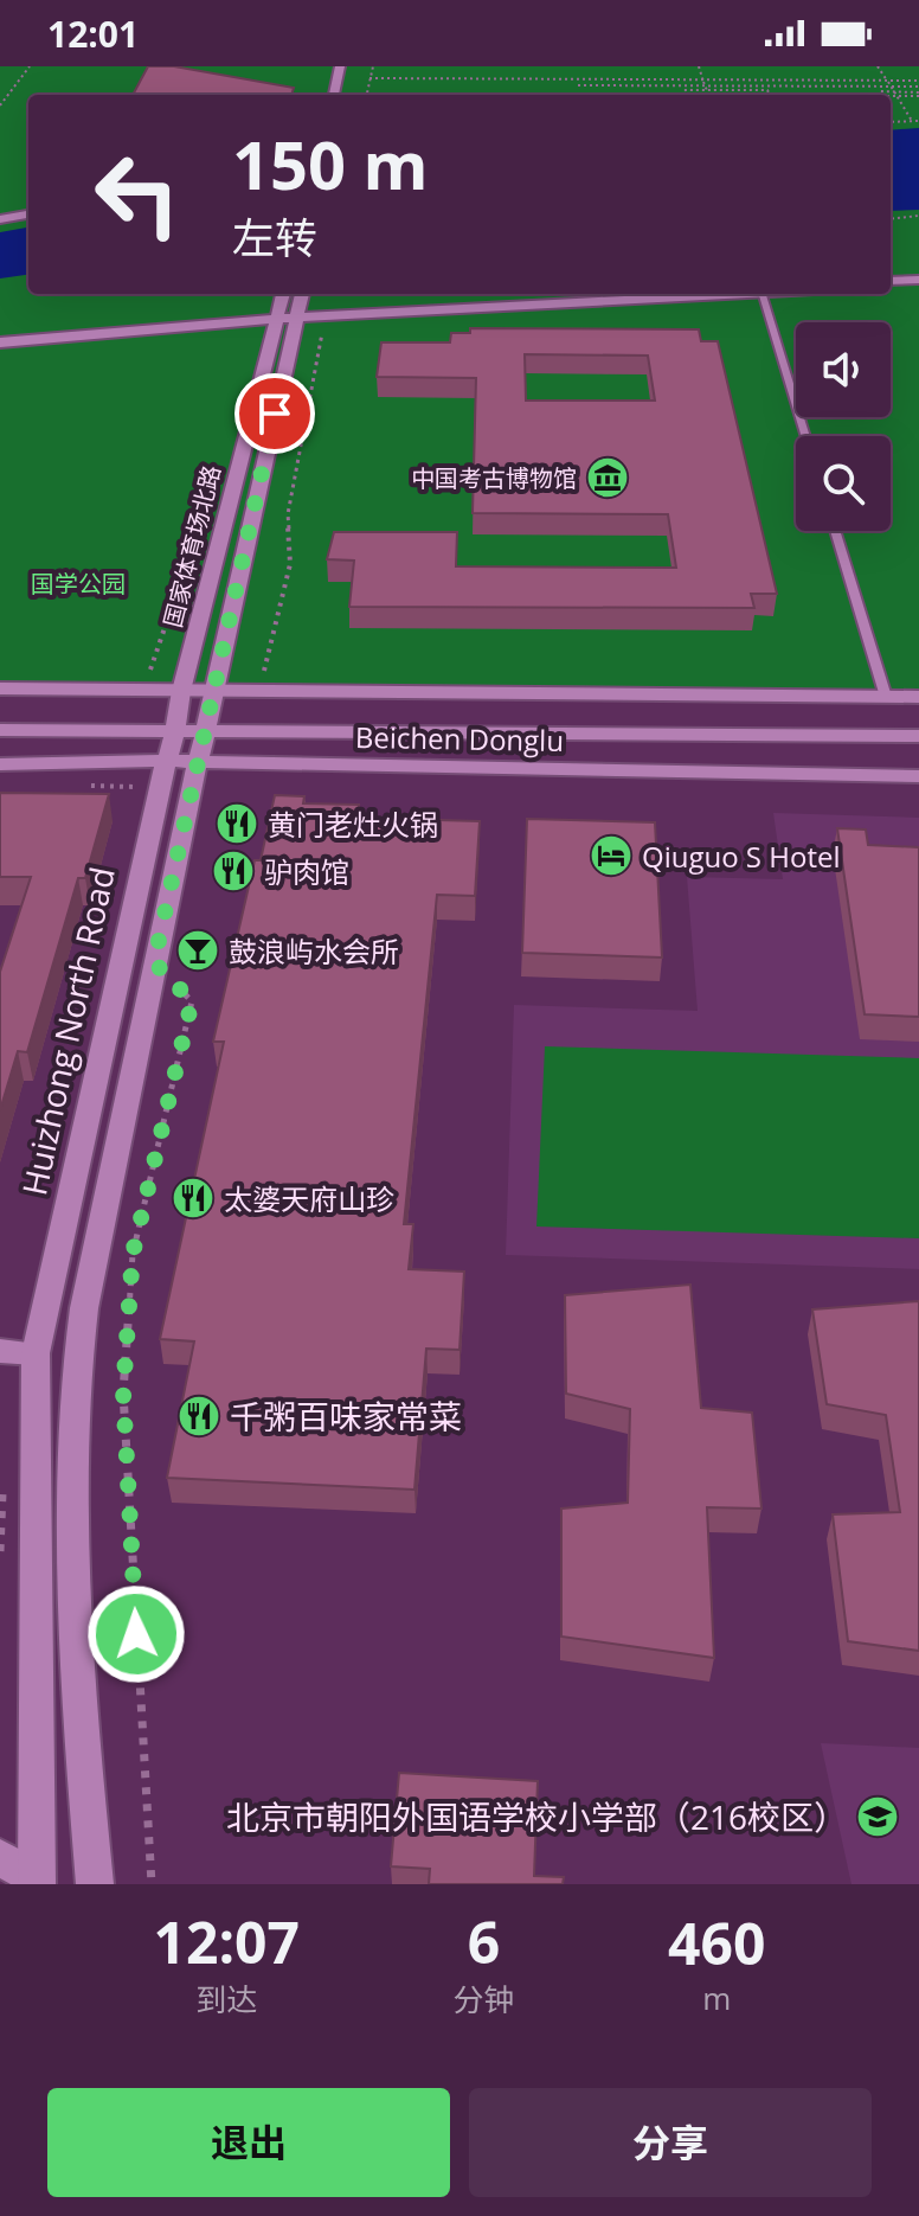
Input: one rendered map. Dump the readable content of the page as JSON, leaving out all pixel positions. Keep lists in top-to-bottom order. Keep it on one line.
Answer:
{"streets":{"street":["国家体育场北路","Beichen Donglu","Huizhong North Road"]},"crossings":[["国家体育场北路","Beichen Donglu"],["国家体育场北路","Huizhong North Road"],["Beichen Donglu","Huizhong North Road"]],"parks":["国学公园"],"places":{"museum":["中国考古博物馆"],"restaurant":["黄门老灶火锅","驴肉馆","太婆天府山珍","千粥百味家常菜"],"hotel":["Qiuguo S Hotel"],"bar":["鼓浪屿水会所"],"school or university":["北京市朝阳外国语学校小学部（216校区）"]},"page":{"status":"12:01","turn":["150 m","左转"],"eta":["12:07","到达","6","分钟","460","m"],"buttons":["退出","分享"]}}
